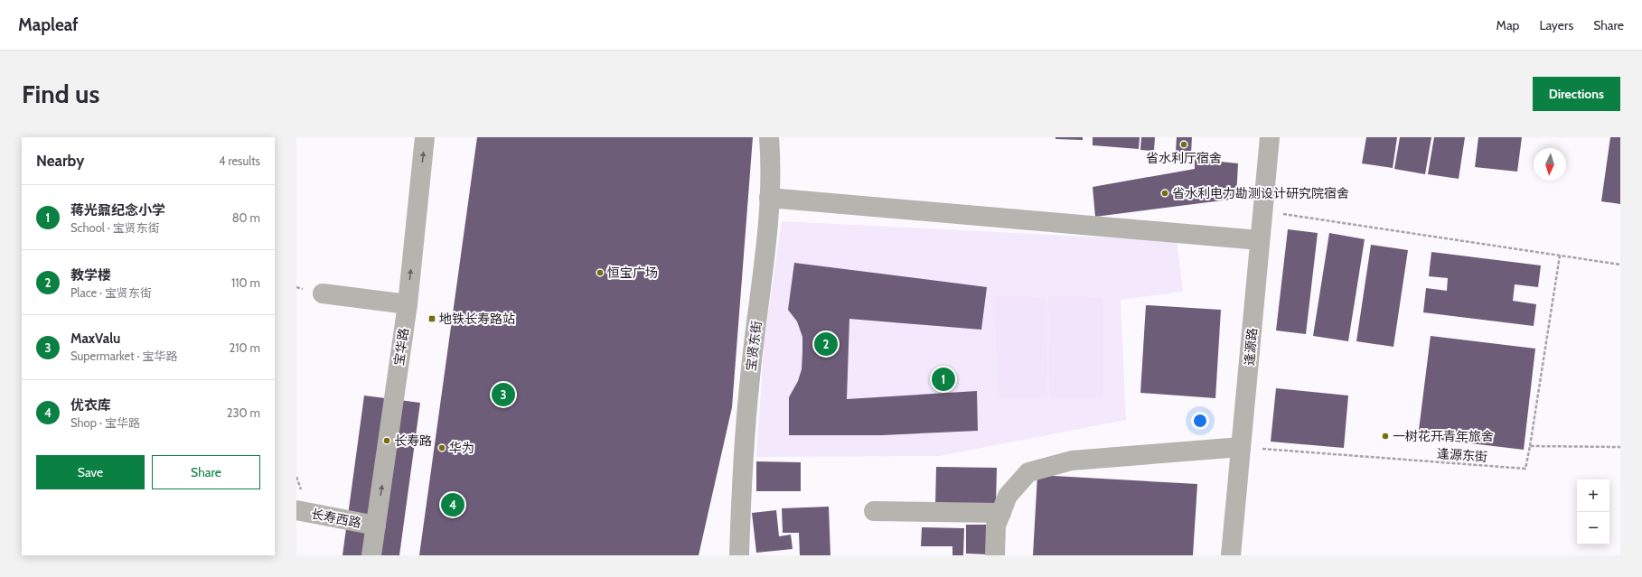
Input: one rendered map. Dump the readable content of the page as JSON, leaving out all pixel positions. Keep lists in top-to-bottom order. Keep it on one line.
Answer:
{"streets":{"street":["宝贤东街","宝华路","逢源路","长寿西路"],"path":["逢源东街"]},"crossings":[["宝华路","长寿西路"],["逢源路","逢源东街"]],"one_way":["宝华路"],"places":{"other":["省水利厅宿舍","省水利电力勘测设计研究院宿舍","恒宝广场","一树花开青年旅舍","长寿路","华为"],"transit":["地铁长寿路站"]},"north":"bottom","page":{"header":"Mapleaf","nav":["Map","Layers","Share"],"buttons":["Directions",["Save","Share"]],"title":"Find us","heading":["Nearby","4 results"],"list":[{"mark":"1","name":"蒋光鼐纪念小学","note":"School · 宝贤东街","value":"80 m"},{"mark":"2","name":"教学楼","note":"Place · 宝贤东街","value":"110 m"},{"mark":"3","name":"MaxValu","note":"Supermarket · 宝华路","value":"210 m"},{"mark":"4","name":"优衣库","note":"Shop · 宝华路","value":"230 m"}],"pins":["2","1","3","4"],"map_buttons":["+","−"]}}
